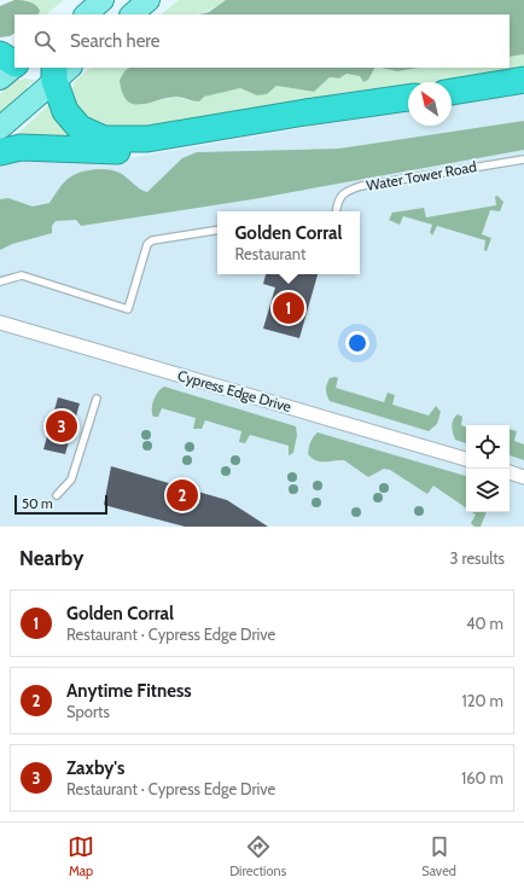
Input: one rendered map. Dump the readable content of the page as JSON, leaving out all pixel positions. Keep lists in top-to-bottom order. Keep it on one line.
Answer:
{"streets":{"street":["Cypress Edge Drive"],"lane":["Water Tower Road"]},"scale_bar":"50 m","north":"top left","page":{"search":"Search here","popup":["Golden Corral","Restaurant"],"pins":["1","3","2"],"scale":"50 m","heading":["Nearby","3 results"],"list":[{"mark":"1","name":"Golden Corral","note":"Restaurant · Cypress Edge Drive","value":"40 m"},{"mark":"2","name":"Anytime Fitness","note":"Sports","value":"120 m"},{"mark":"3","name":"Zaxby's","note":"Restaurant · Cypress Edge Drive","value":"160 m"}],"nav":["Map","Directions","Saved"]}}
